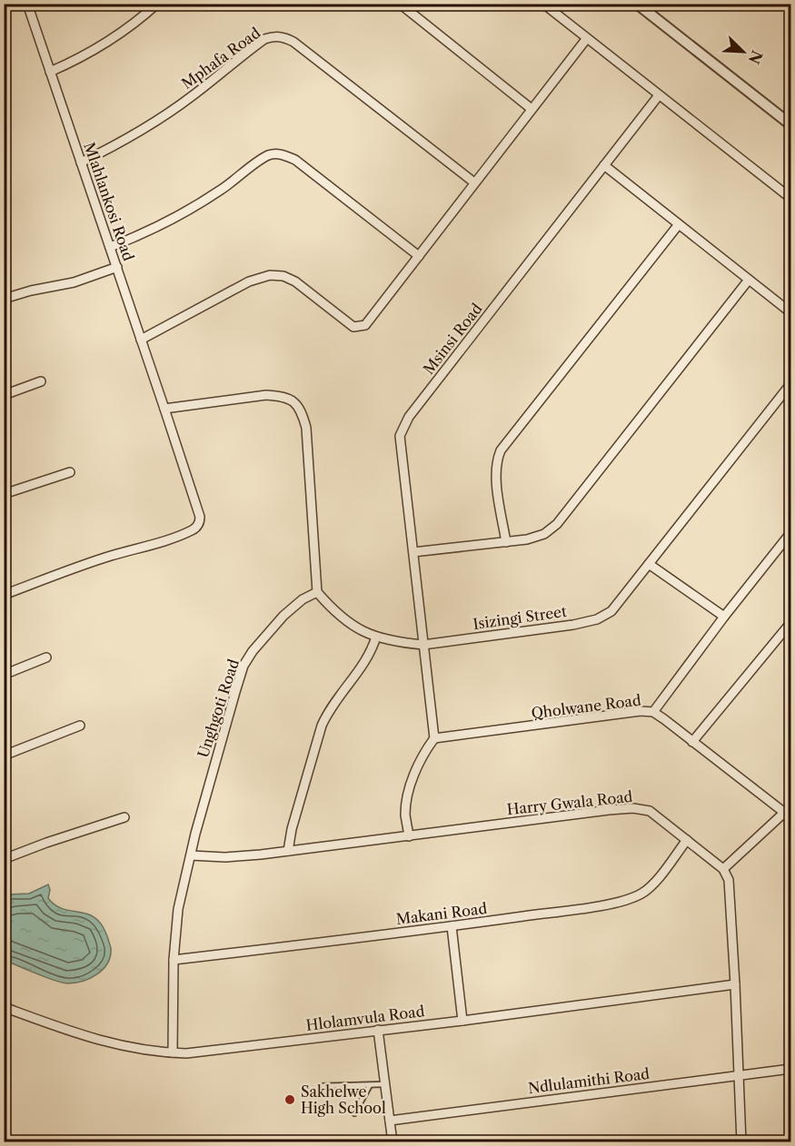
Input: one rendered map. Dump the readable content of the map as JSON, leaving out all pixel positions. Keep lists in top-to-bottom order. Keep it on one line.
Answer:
{"streets":{"street":["Mphafa Road","Mlahlankosi Road","Msinsi Road","Isizingi Street","Qholwane Road","Unghgoti Road","Harry Gwala Road","Makani Road","Hlolamvula Road","Ndlulamithi Road"]},"crossings":[["Mphafa Road","Mlahlankosi Road"],["Msinsi Road","Isizingi Street"],["Msinsi Road","Qholwane Road"],["Isizingi Street","Unghgoti Road"],["Unghgoti Road","Harry Gwala Road"],["Unghgoti Road","Makani Road"],["Unghgoti Road","Hlolamvula Road"],["Harry Gwala Road","Makani Road"]],"places":["Sakhelwe High School"],"north":"bottom right"}
